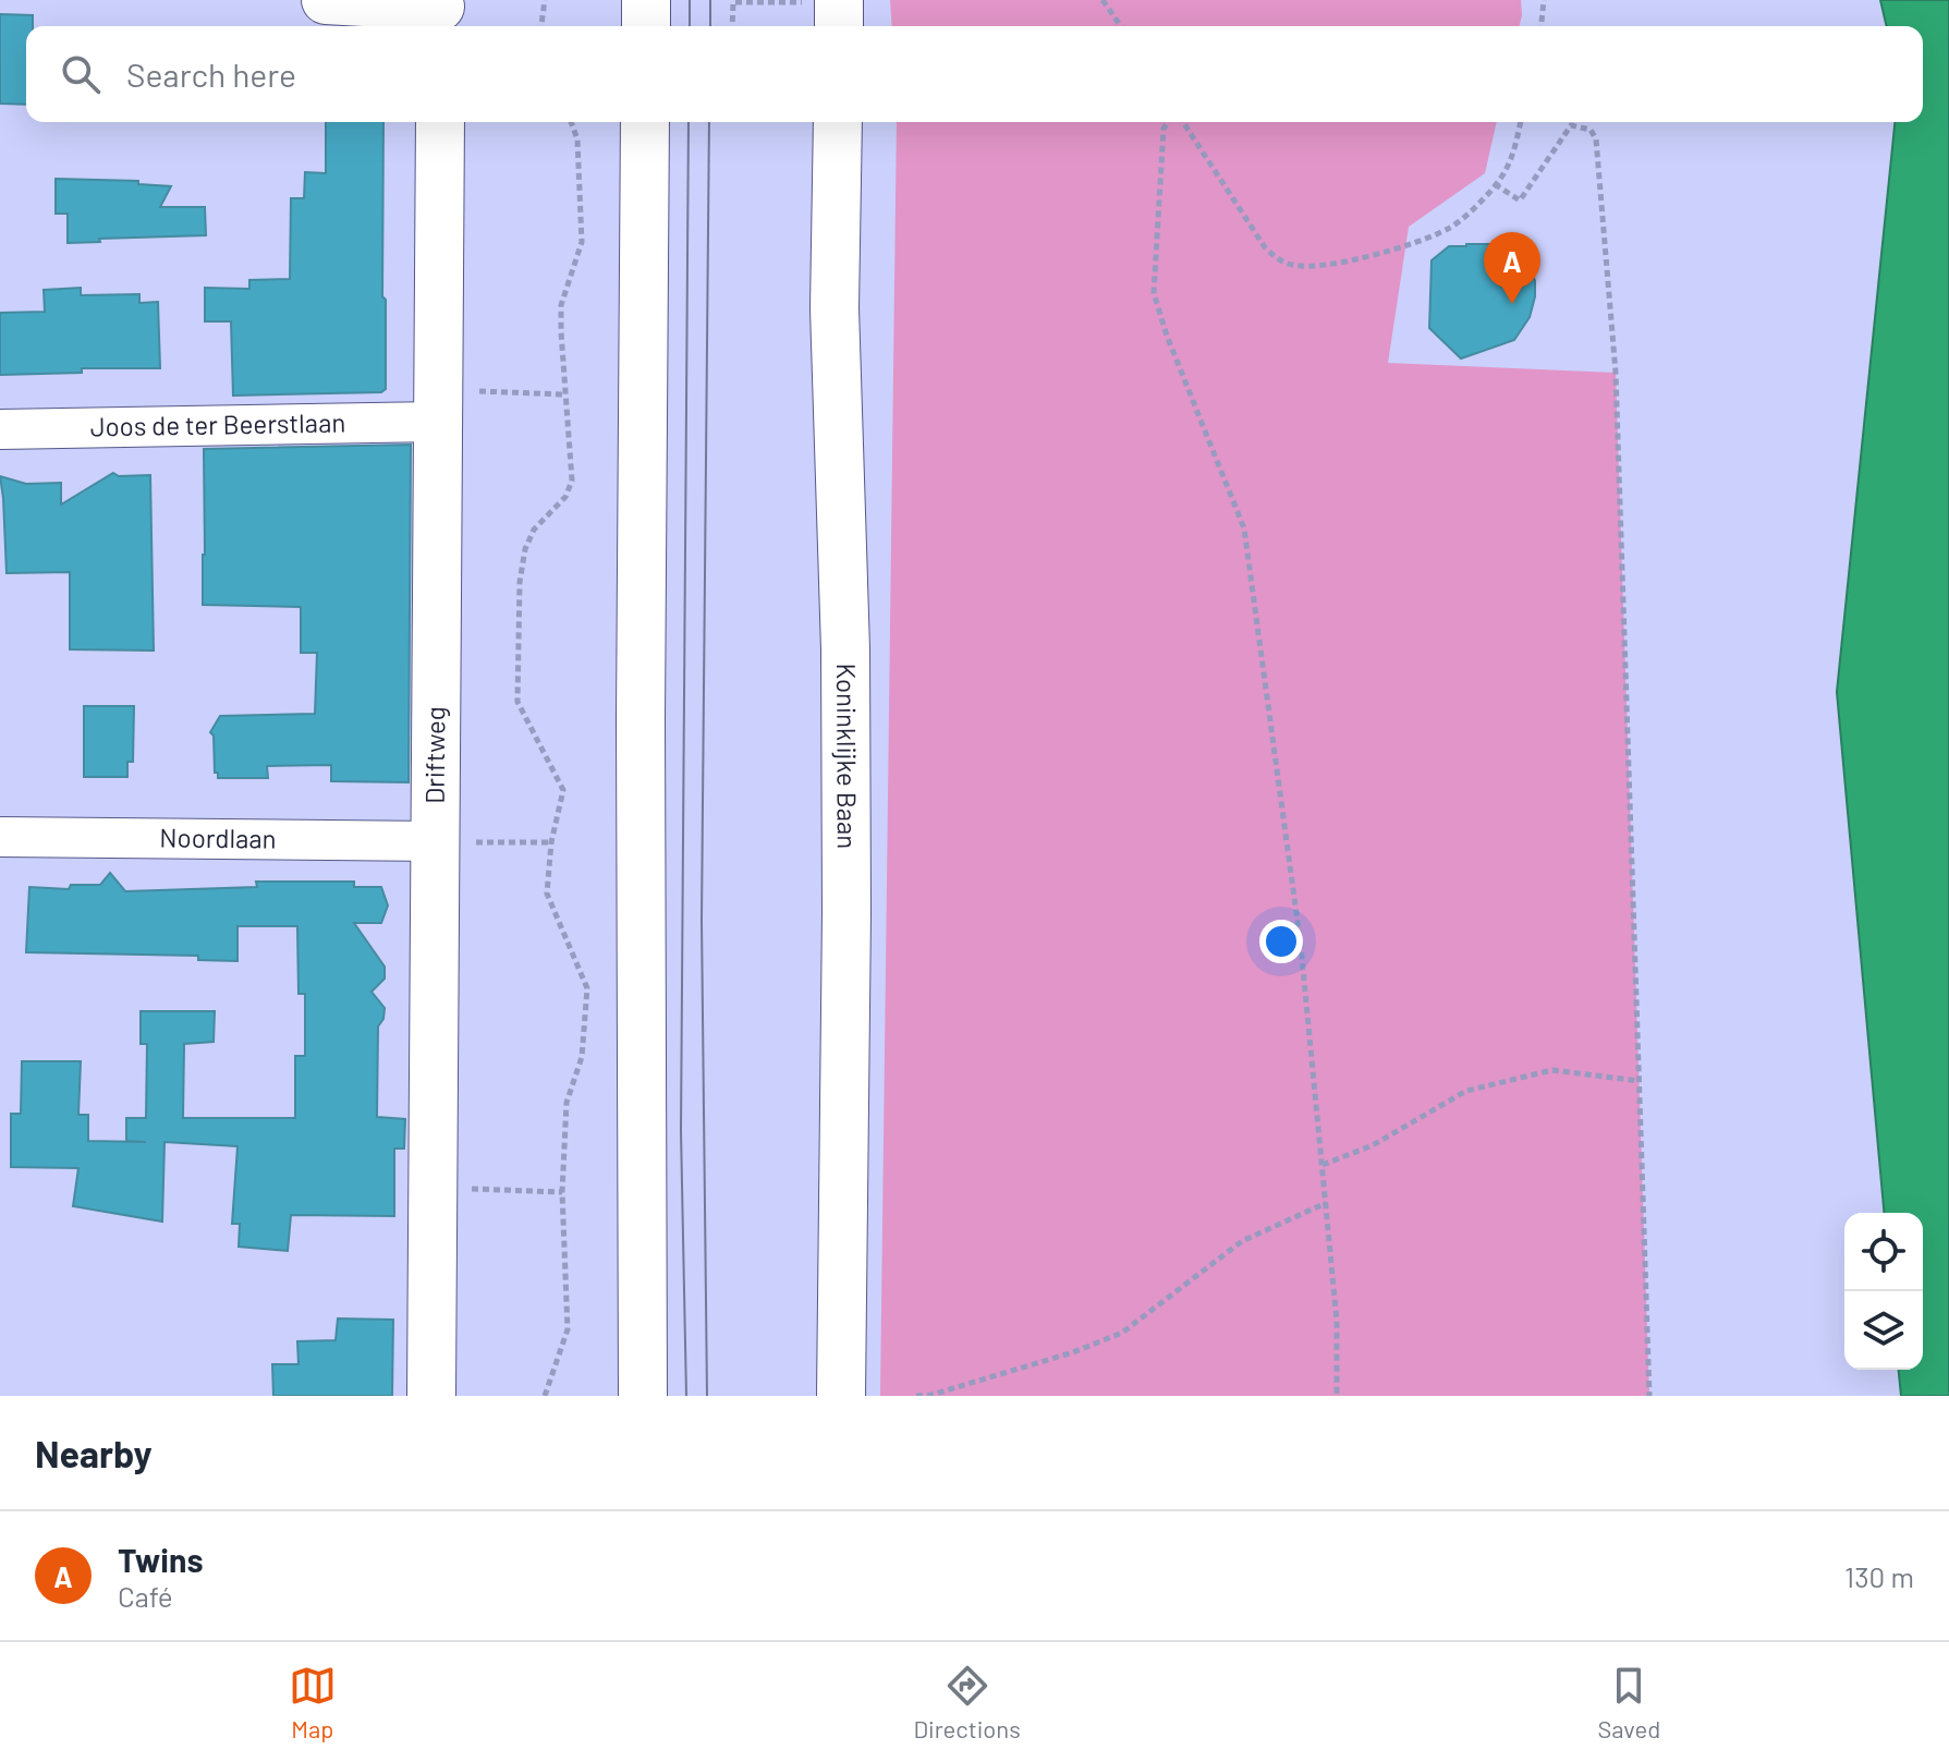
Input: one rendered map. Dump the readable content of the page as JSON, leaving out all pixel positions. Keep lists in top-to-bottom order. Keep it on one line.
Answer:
{"streets":{"main road":["Driftweg","Koninklijke Baan"],"street":["Joos de ter Beerstlaan","Noordlaan"]},"crossings":[["Joos de ter Beerstlaan","Driftweg"],["Driftweg","Noordlaan"]],"page":{"search":"Search here","pins":"A","heading":"Nearby","list":[{"mark":"A","name":"Twins","note":"Café","value":"130 m"}],"nav":["Map","Directions","Saved"]}}
